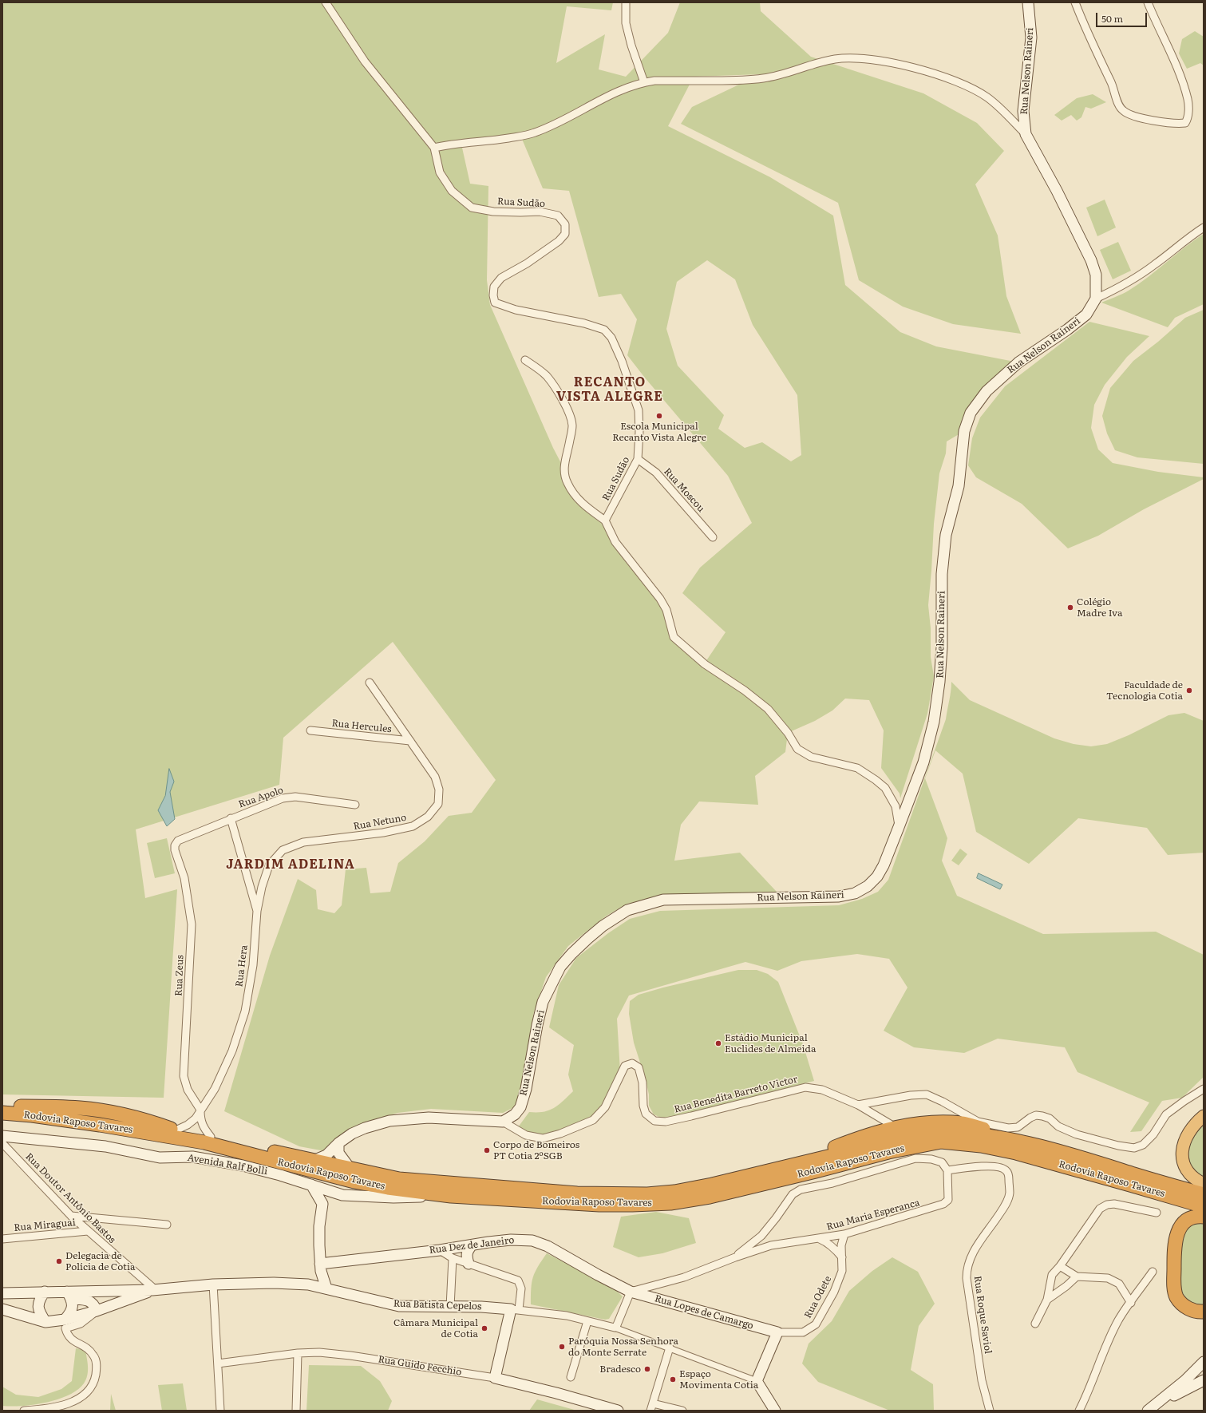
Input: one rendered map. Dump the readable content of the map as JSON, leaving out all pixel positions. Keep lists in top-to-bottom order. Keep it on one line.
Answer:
{"streets":{"highway":["Rodovia Raposo Tavares"],"main road":["Rua Nelson Raineri","Avenida Ralf Bolli","Rua Dez de Janeiro","Rua Batista Cepelos","Rua Lopes de Camargo","Rua Guido Fecchio"],"street":["Rua Sudão","Rua Moscou","Rua Hercules","Rua Apolo","Rua Netuno","Rua Hera","Rua Zeus","Rua Benedita Barreto Victor","Rua Doutor Antônio Bastos","Rua Maria Esperanca","Rua Miraguai","Rua Odete","Rua Roque Saviol"]},"crossings":[["Rua Nelson Raineri","Rua Benedita Barreto Victor"],["Rua Sudão","Rua Moscou"],["Rua Hercules","Rua Netuno"],["Rua Apolo","Rua Hera"],["Rua Apolo","Rua Zeus"],["Rua Netuno","Rua Hera"],["Rua Hera","Rua Zeus"],["Rua Hera","Rodovia Raposo Tavares"],["Rodovia Raposo Tavares","Avenida Ralf Bolli"],["Rua Doutor Antônio Bastos","Rua Miraguai"],["Rua Doutor Antônio Bastos","Rua Batista Cepelos"],["Rua Maria Esperanca","Rua Dez de Janeiro"],["Rua Maria Esperanca","Rua Odete"],["Rua Maria Esperanca","Rua Lopes de Camargo"],["Rua Maria Esperanca","Rua Roque Saviol"],["Rua Dez de Janeiro","Rua Lopes de Camargo"],["Rua Odete","Rua Lopes de Camargo"]],"districts":["RECANTO VISTA ALEGRE","JARDIM ADELINA"],"places":["Escola Municipal Recanto Vista Alegre","Colégio Madre Iva","Faculdade de Tecnologia Cotia","Estádio Municipal Euclides de Almeida","Corpo de Bomeiros PT Cotia 2ºSGB","Delegacia de Polícia de Cotia","Câmara Municipal de Cotia","Paróquia Nossa Senhora do Monte Serrate","Bradesco","Espaço Movimenta Cotia"],"scale_bar":"50 m"}
